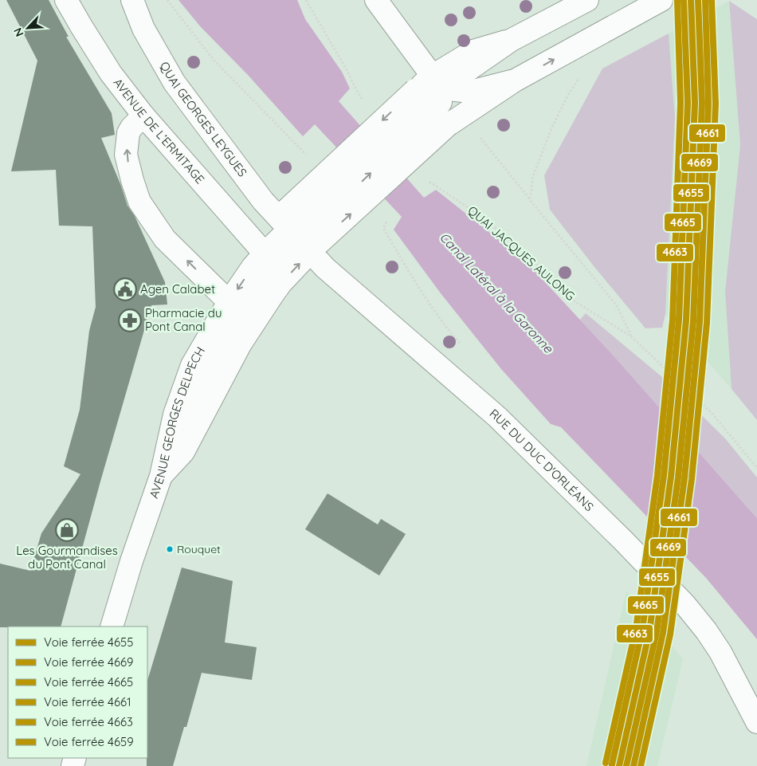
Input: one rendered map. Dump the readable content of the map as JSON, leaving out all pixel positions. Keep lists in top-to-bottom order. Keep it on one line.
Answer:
{"streets":{"main road":["QUAI GEORGES LEYGUES","AVENUE DE L’ERMITAGE","AVENUE GEORGES DELPECH","RUE DU DUC D'ORLÉANS"],"path":["QUAI JACQUES AULONG"]},"crossings":[["QUAI GEORGES LEYGUES","AVENUE GEORGES DELPECH"],["QUAI GEORGES LEYGUES","RUE DU DUC D'ORLÉANS"],["AVENUE DE L’ERMITAGE","AVENUE GEORGES DELPECH"],["AVENUE GEORGES DELPECH","RUE DU DUC D'ORLÉANS"]],"water":["Canal Latéral à la Garonne"],"places":{"public building":["Agen Calabet"],"pharmacy":["Pharmacie du Pont Canal"],"shop":["Les Gourmandises du Pont Canal"],"other":["Rouquet"]},"lines":["rail line 4655","rail line 4669","rail line 4665","rail line 4661","rail line 4659","rail line 4663"],"legend":["Voie ferrée 4655","Voie ferrée 4669","Voie ferrée 4665","Voie ferrée 4661","Voie ferrée 4663","Voie ferrée 4659"],"north":"bottom left"}
